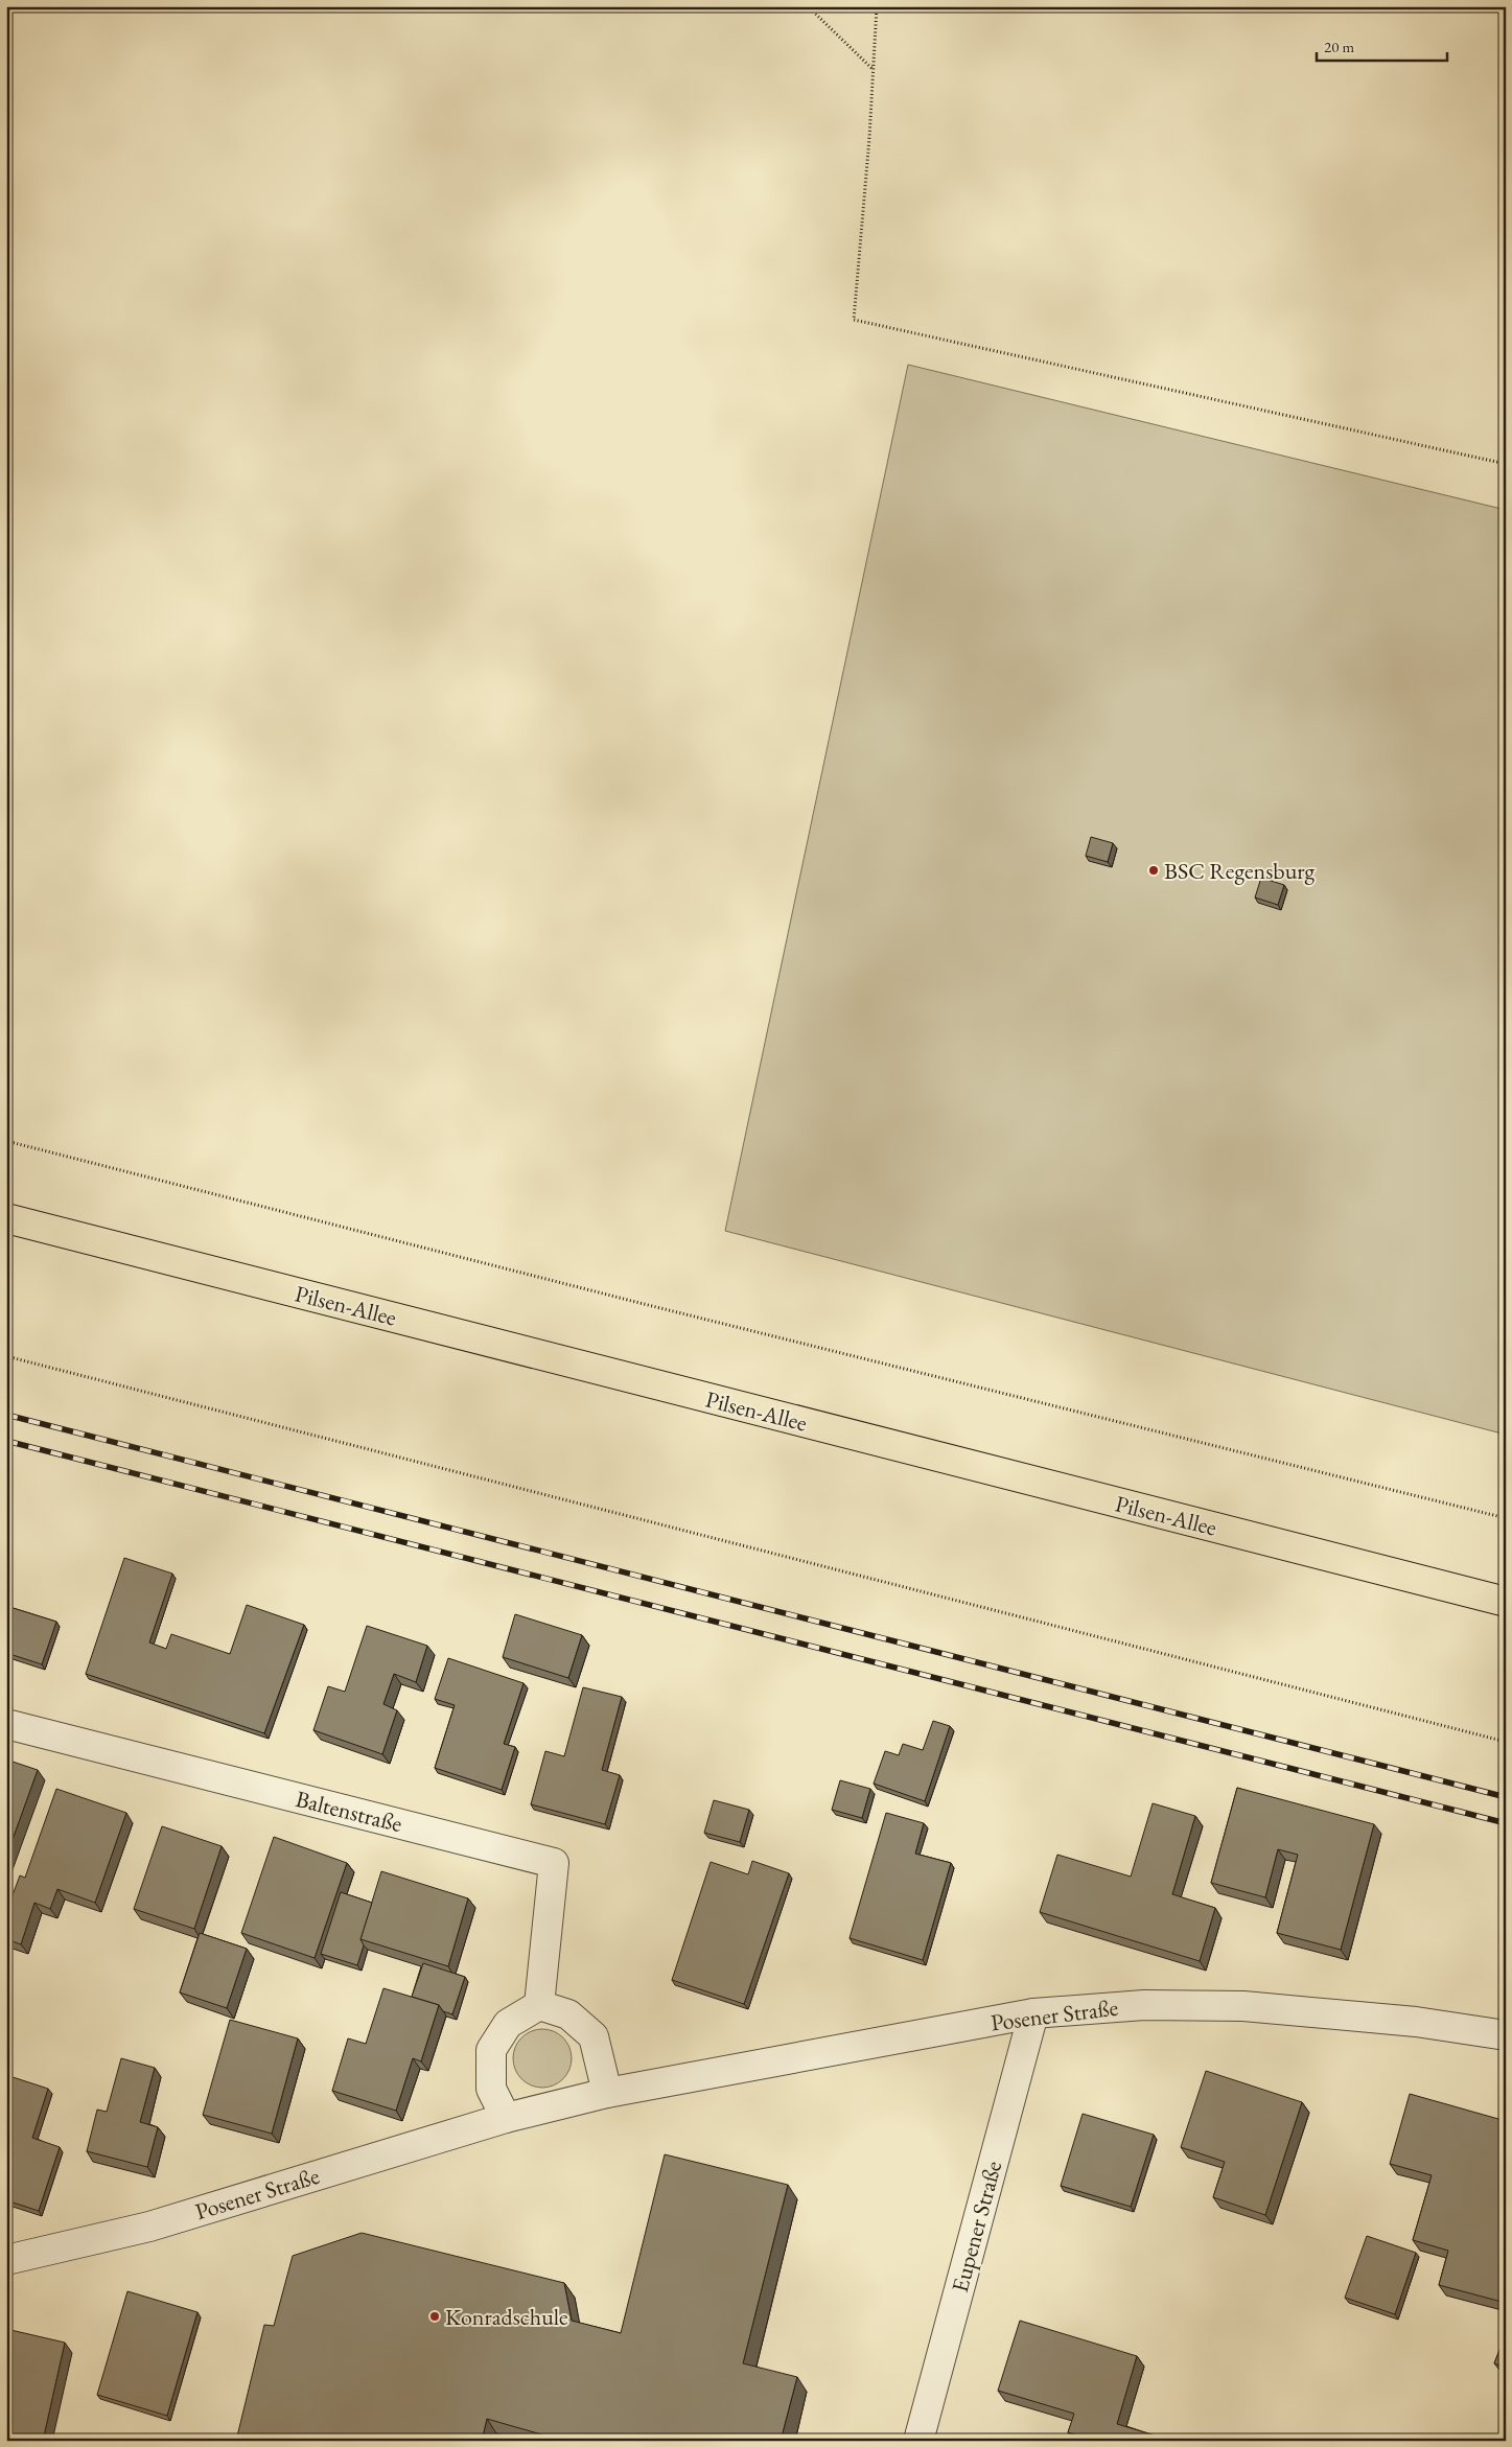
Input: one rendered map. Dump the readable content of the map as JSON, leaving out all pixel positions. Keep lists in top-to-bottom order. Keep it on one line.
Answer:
{"streets":{"main road":["Pilsen-Allee"],"street":["Baltenstraße","Posener Straße","Eupener Straße"]},"crossings":[["Baltenstraße","Posener Straße"],["Posener Straße","Eupener Straße"]],"places":["BSC Regensburg","Konradschule"],"scale_bar":"20 m"}
